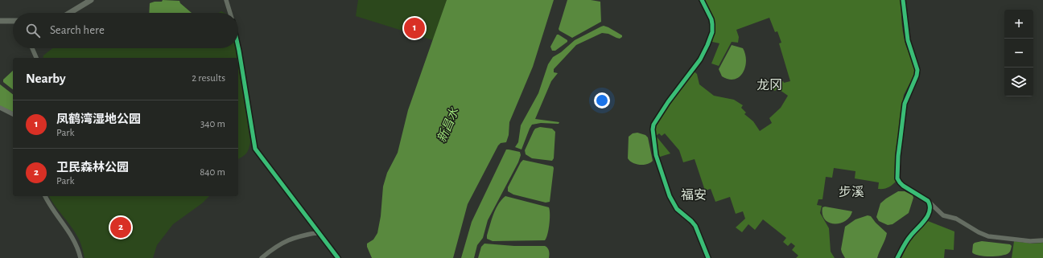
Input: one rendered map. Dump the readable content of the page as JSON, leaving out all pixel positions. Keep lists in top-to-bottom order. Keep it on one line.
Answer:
{"districts":["龙冈","步溪","福安"],"water":["新昌水"],"page":{"map_buttons":["+","−"],"search":"Search here","pins":["1","2"],"heading":["Nearby","2 results"],"list":[{"mark":"1","name":"凤鹤湾湿地公园","note":"Park","value":"340 m"},{"mark":"2","name":"卫民森林公园","note":"Park","value":"840 m"}]}}
